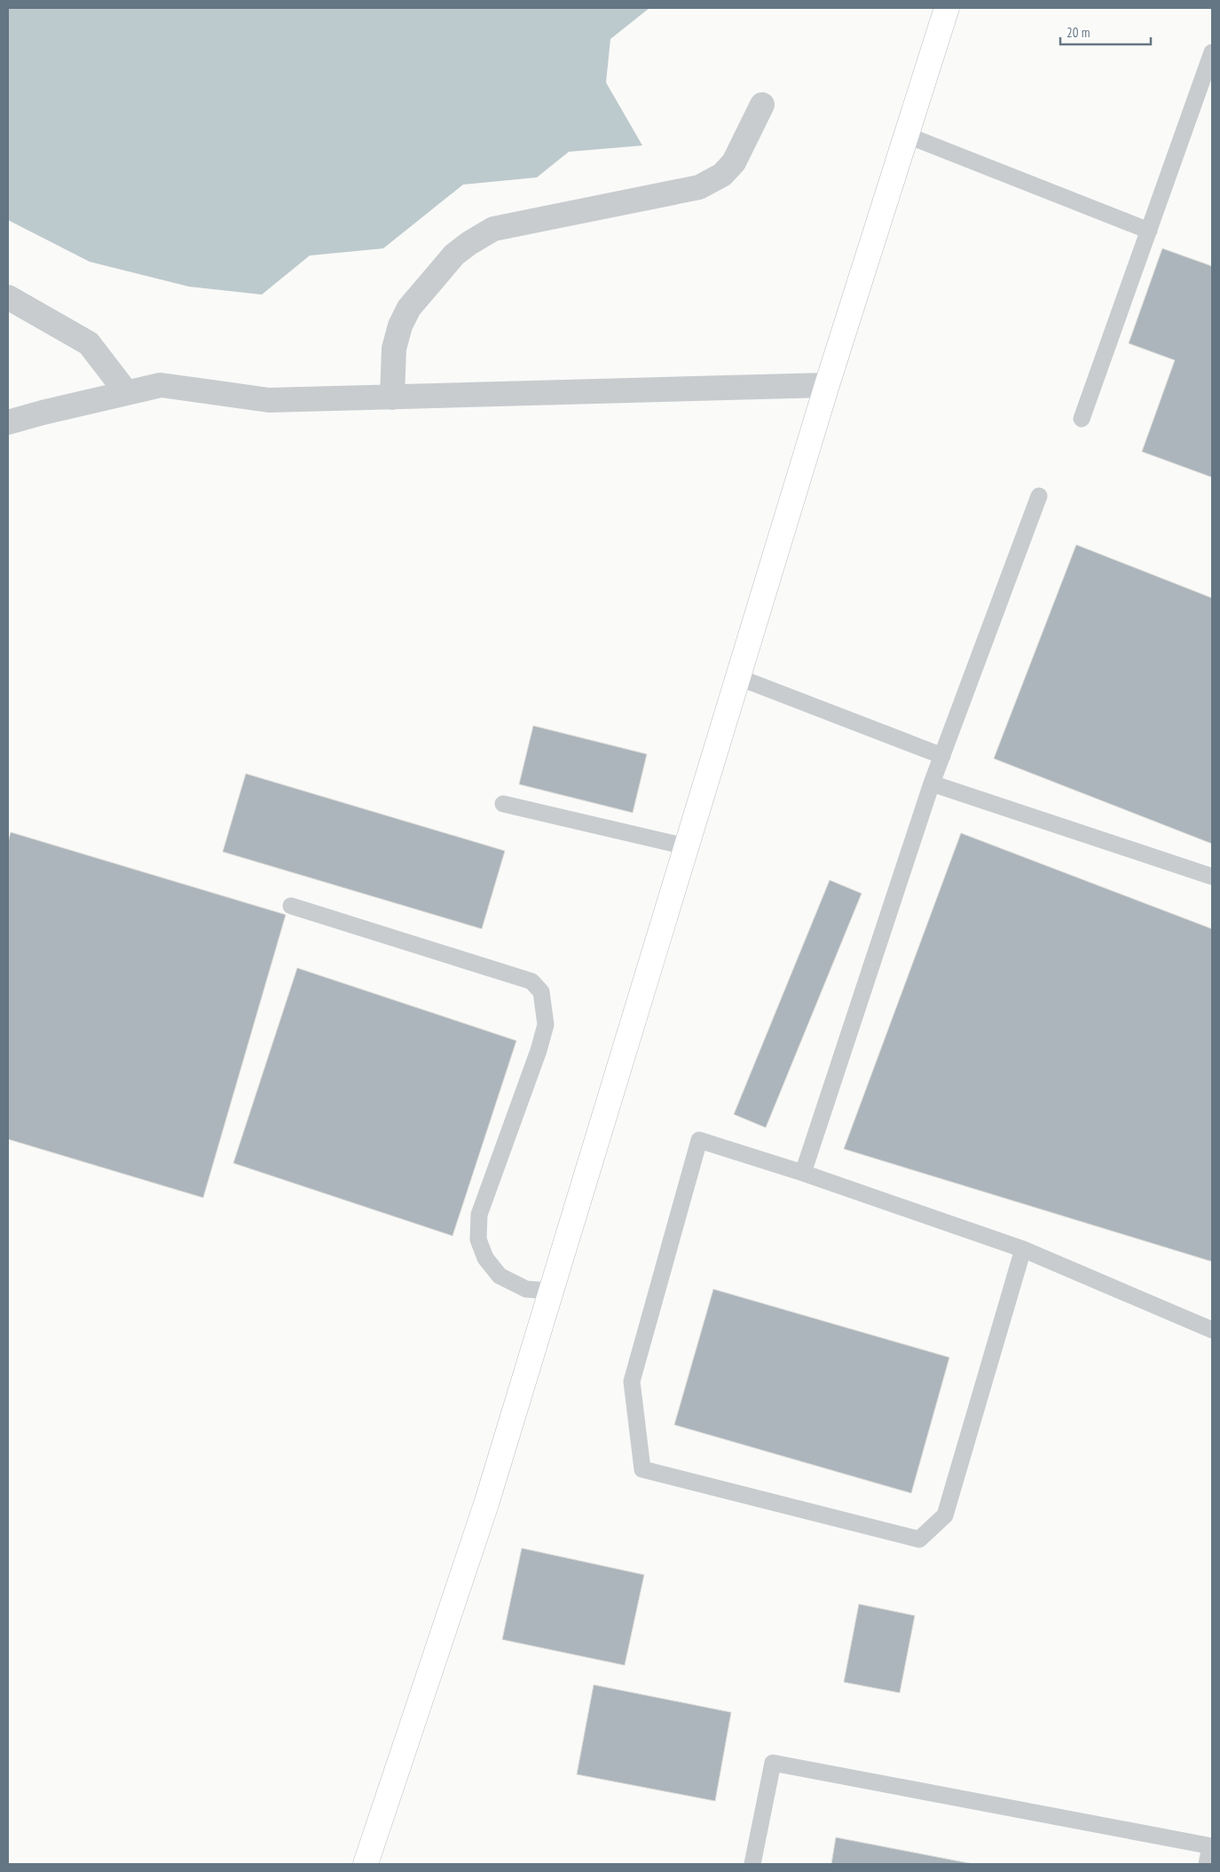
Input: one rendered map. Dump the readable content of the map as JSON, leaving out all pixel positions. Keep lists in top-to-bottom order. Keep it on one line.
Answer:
{"scale_bar":"20 m"}
